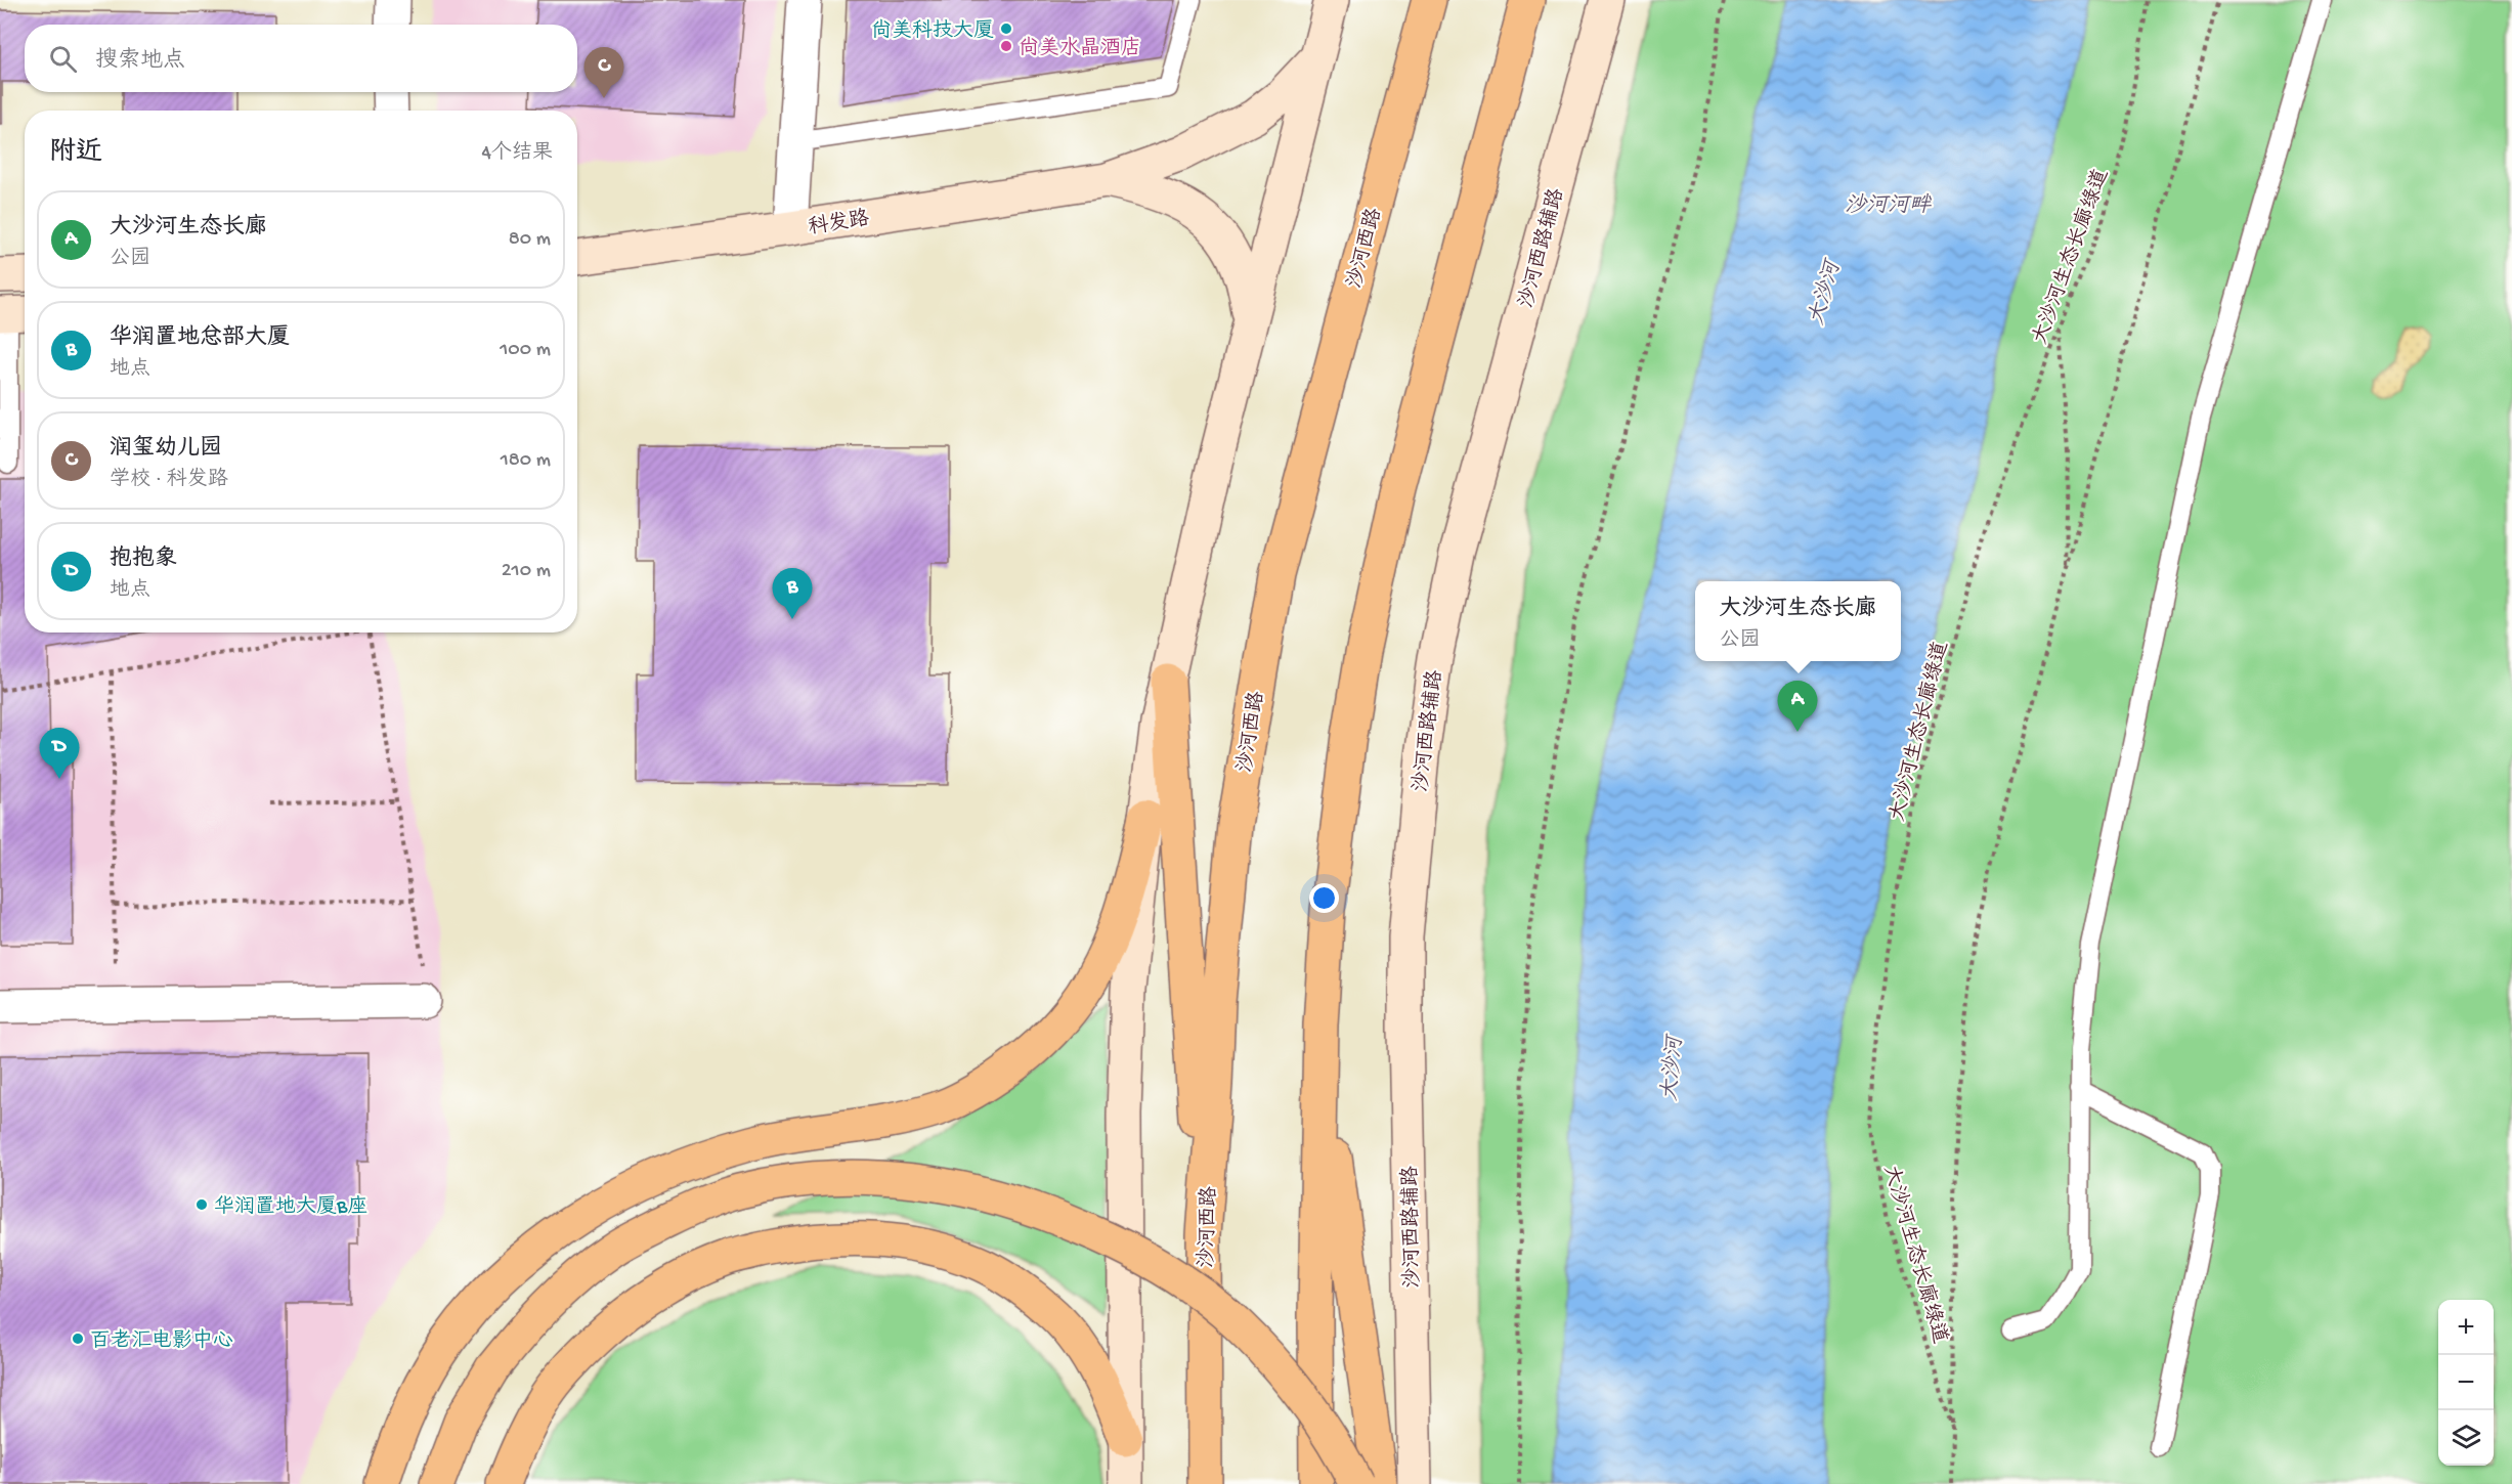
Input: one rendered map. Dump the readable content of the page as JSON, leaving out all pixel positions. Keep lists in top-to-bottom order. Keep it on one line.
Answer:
{"streets":{"main road":["科发路","沙河西路","沙河西路辅路"],"path":["大沙河生态长廊绿道"]},"water":["沙河河畔","大沙河"],"places":["尚美科技大厦","尚美水晶酒店","华润置地大厦B座","百老汇电影中心"],"page":{"search":"搜索地点","pins":["C","B","A","D"],"heading":["附近","4个结果"],"list":[{"mark":"A","name":"大沙河生态长廊","note":"公园","value":"80 m"},{"mark":"B","name":"华润置地总部大厦","note":"地点","value":"100 m"},{"mark":"C","name":"润玺幼儿园","note":"学校 · 科发路","value":"180 m"},{"mark":"D","name":"抱抱象","note":"地点","value":"210 m"}],"popup":["大沙河生态长廊","公园"],"map_buttons":["+","−"]}}
